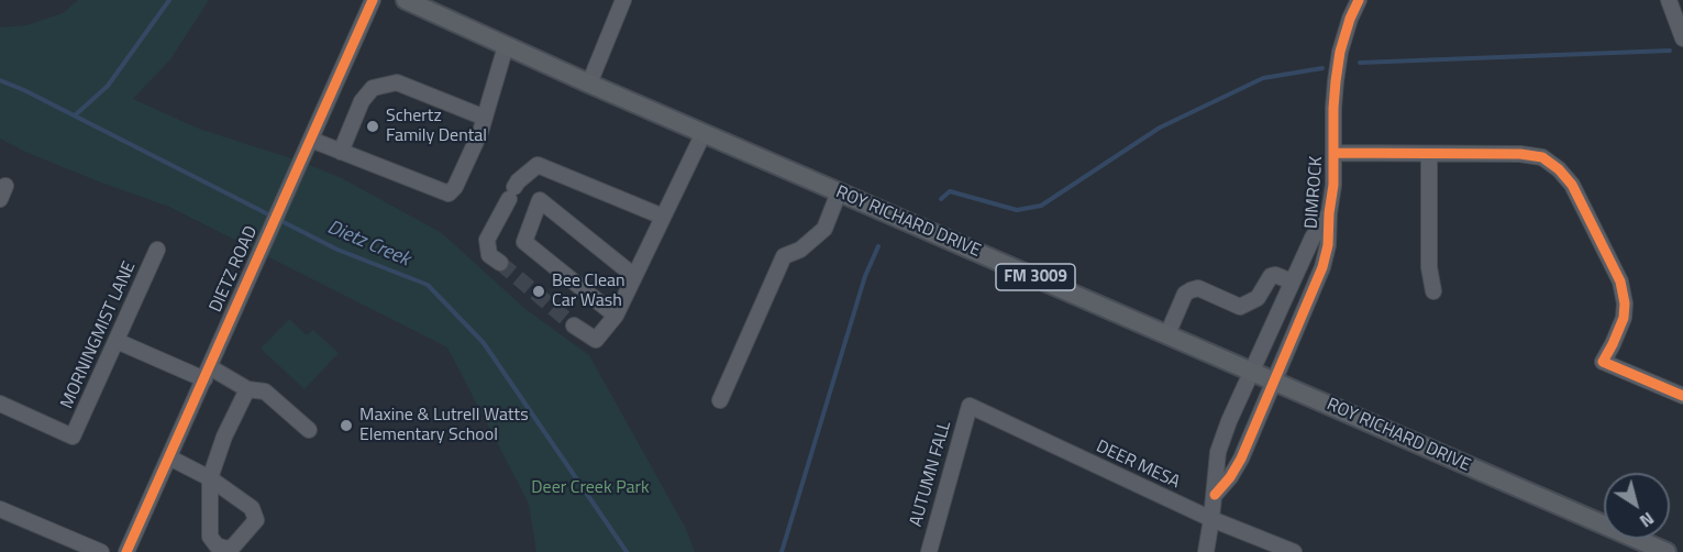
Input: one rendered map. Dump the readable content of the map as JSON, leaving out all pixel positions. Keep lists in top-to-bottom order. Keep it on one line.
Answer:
{"streets":{"main road":["ROY RICHARD DRIVE","FM 3009"],"street":["DIMROCK","DIETZ ROAD","MORNINGMIST LANE","DEER MESA","AUTUMN FALL"]},"crossings":[["DIMROCK","ROY RICHARD DRIVE"],["DIMROCK","DEER MESA"],["DEER MESA","AUTUMN FALL"]],"water":["Dietz Creek"],"parks":["Deer Creek Park"],"places":["Schertz Family Dental","Bee Clean Car Wash","Maxine & Lutrell Watts Elementary School"],"north":"bottom right"}
